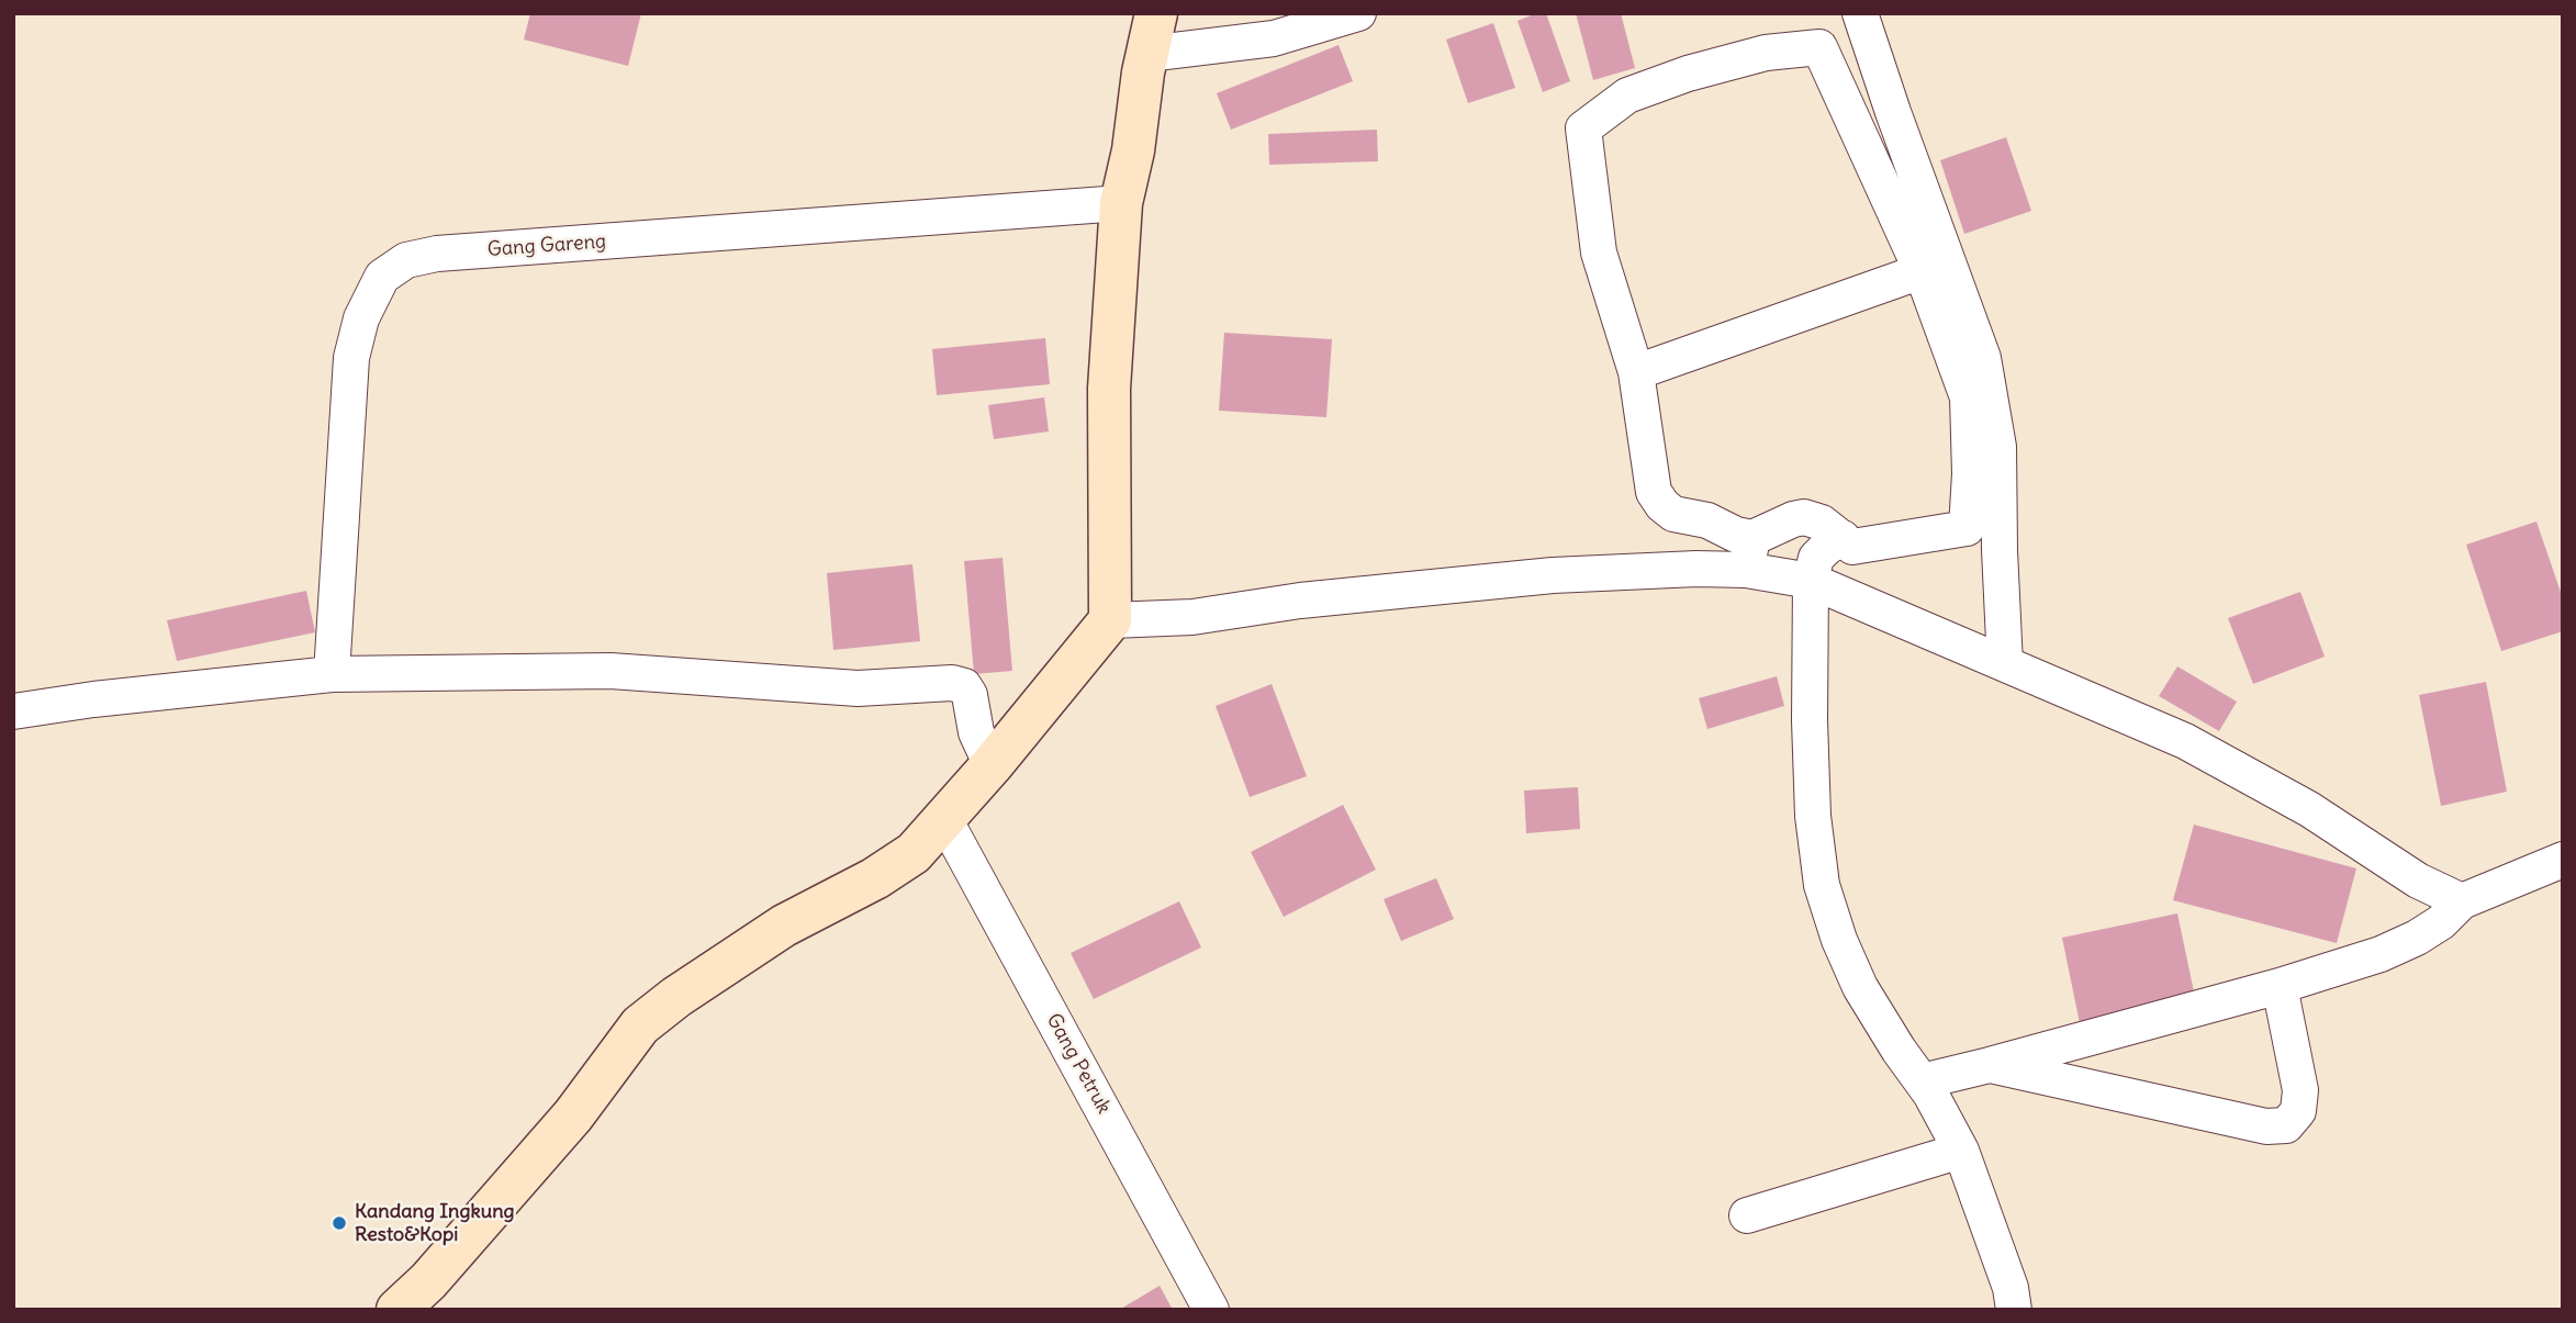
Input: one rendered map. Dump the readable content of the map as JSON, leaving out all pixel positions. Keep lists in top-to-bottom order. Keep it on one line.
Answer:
{"streets":{"street":["Gang Gareng","Gang Petruk"]},"places":["Kandang Ingkung Resto&Kopi"]}
